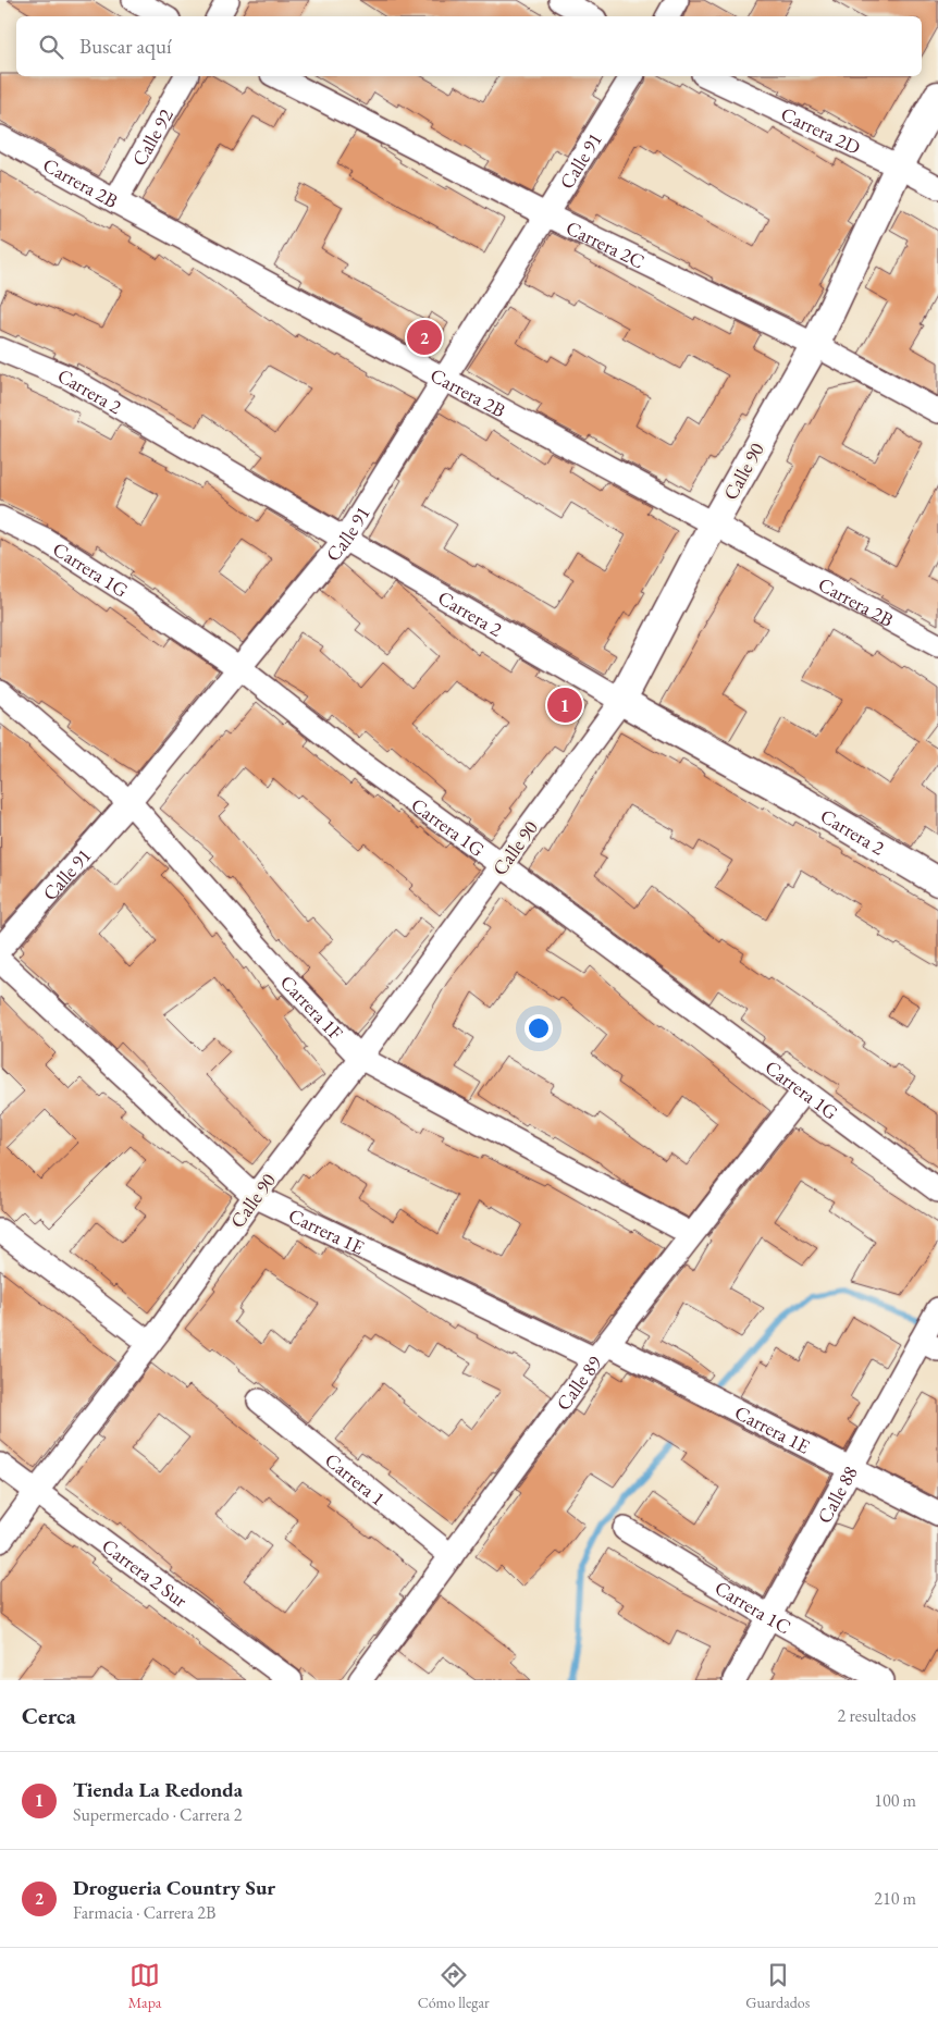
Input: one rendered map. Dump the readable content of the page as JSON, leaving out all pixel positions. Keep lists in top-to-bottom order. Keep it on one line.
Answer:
{"streets":{"street":["Carrera 2D","Calle 92","Calle 91","Carrera 2B","Carrera 2C","Carrera 2","Calle 90","Carrera 1G","Carrera 1F","Carrera 1E","Calle 89","Carrera 1","Calle 88","Carrera 2 Sur","Carrera 1C"]},"crossings":[["Carrera 2D","Calle 90"],["Calle 92","Carrera 2B"],["Calle 91","Carrera 2B"],["Calle 91","Carrera 2C"],["Calle 91","Carrera 2"],["Calle 91","Carrera 1G"],["Calle 91","Carrera 1F"],["Carrera 2B","Calle 90"],["Carrera 2C","Calle 90"],["Carrera 2","Calle 90"],["Calle 90","Carrera 1G"],["Calle 90","Carrera 1F"],["Calle 90","Carrera 1E"],["Calle 90","Carrera 2 Sur"],["Carrera 1G","Calle 89"],["Carrera 1F","Calle 89"],["Carrera 1E","Calle 89"],["Carrera 1E","Calle 88"],["Calle 89","Carrera 1"],["Calle 88","Carrera 1C"]],"page":{"search":"Buscar aquí","pins":["2","1"],"heading":["Cerca","2 resultados"],"list":[{"mark":"1","name":"Tienda La Redonda","note":"Supermercado · Carrera 2","value":"100 m"},{"mark":"2","name":"Drogueria Country Sur","note":"Farmacia · Carrera 2B","value":"210 m"}],"nav":["Mapa","Cómo llegar","Guardados"]}}
